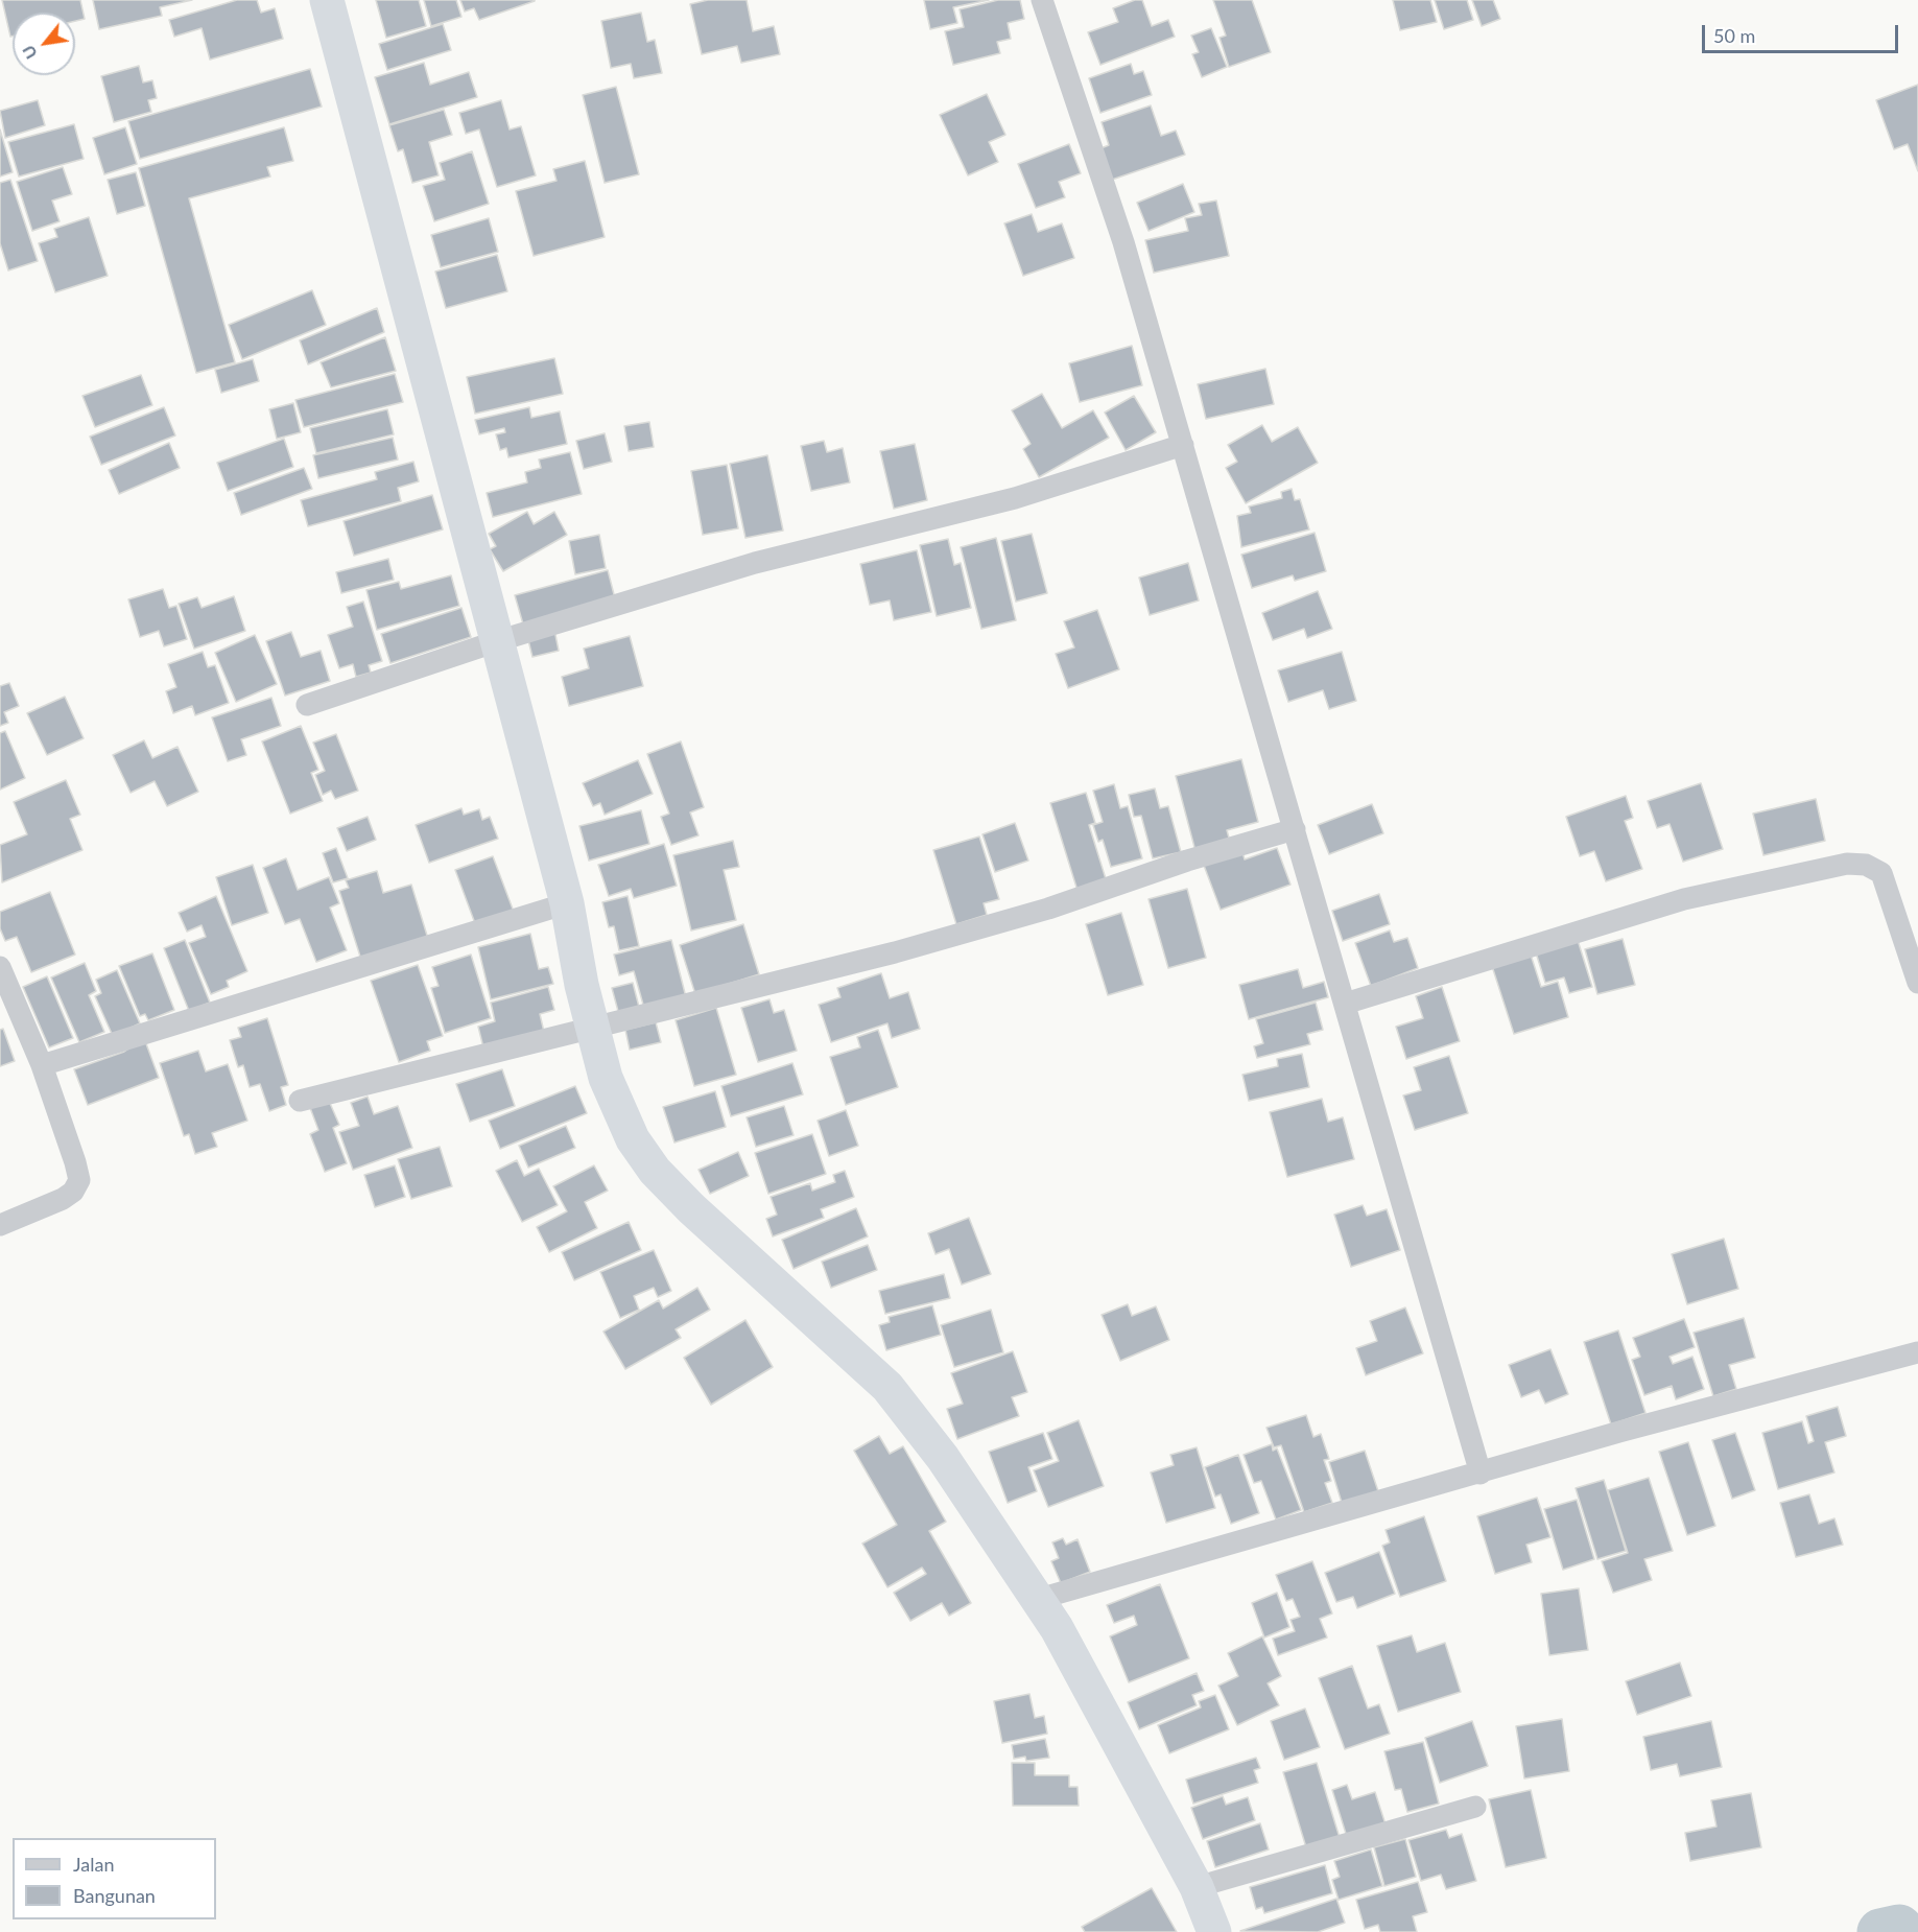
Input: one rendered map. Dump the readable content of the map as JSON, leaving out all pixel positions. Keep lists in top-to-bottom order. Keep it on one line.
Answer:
{"legend":["Jalan","Bangunan"],"scale_bar":"50 m","north":"bottom left"}
